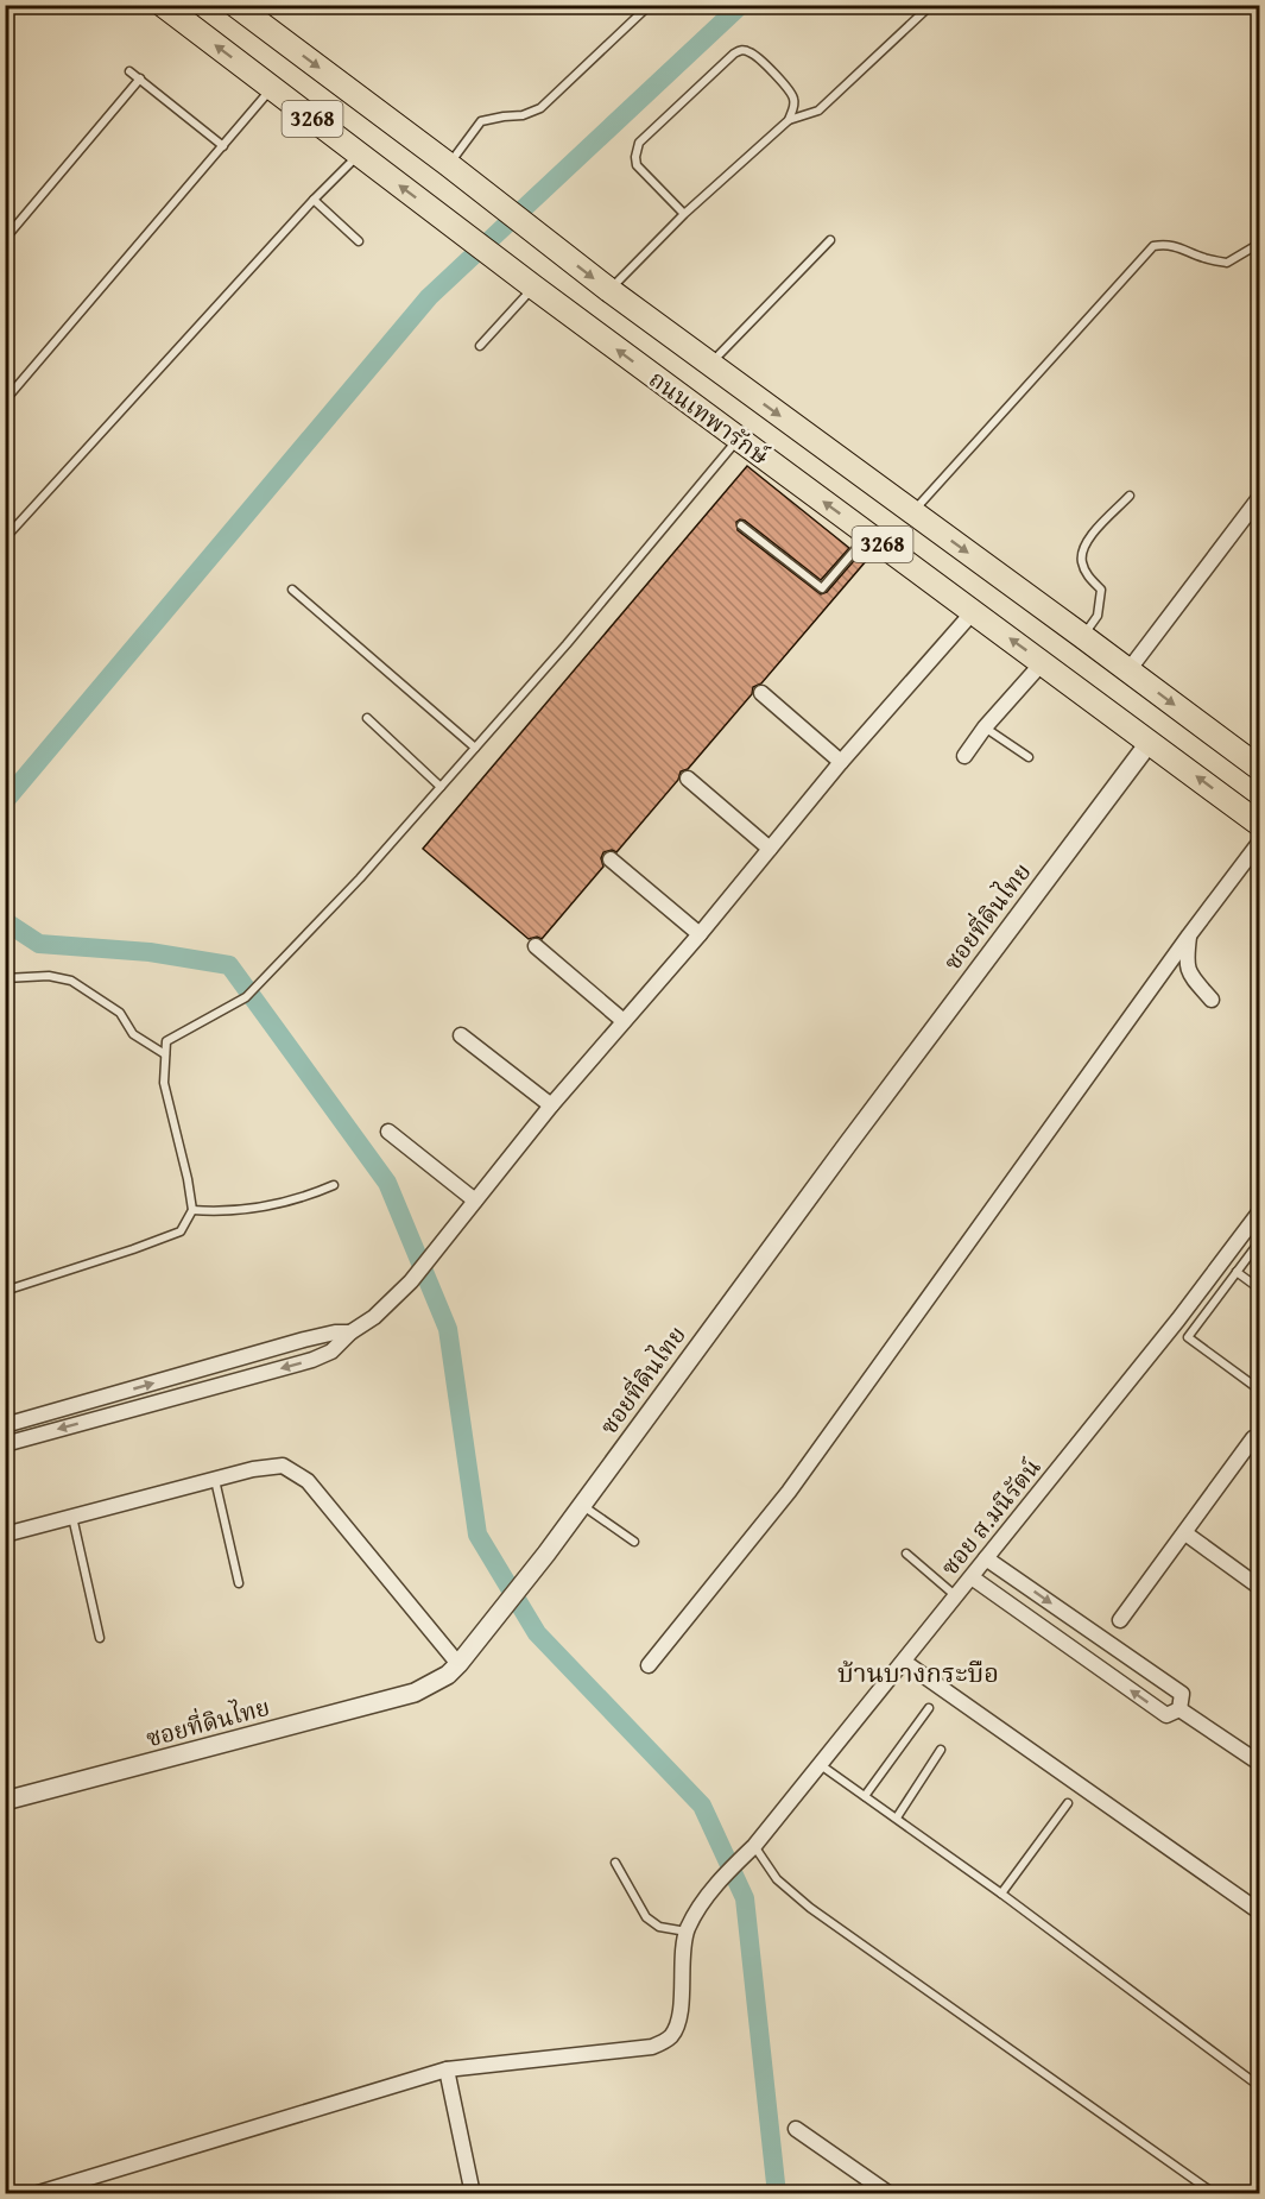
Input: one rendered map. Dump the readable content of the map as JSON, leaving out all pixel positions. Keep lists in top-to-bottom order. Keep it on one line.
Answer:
{"streets":{"main road":["3268","ถนนเทพารักษ์"],"street":["ซอยที่ดินไทย","ซอย ส.มนีรัตน์"]},"crossings":[["ถนนเทพารักษ์","ซอยที่ดินไทย"]],"districts":["บ้านบางกระบือ"]}
